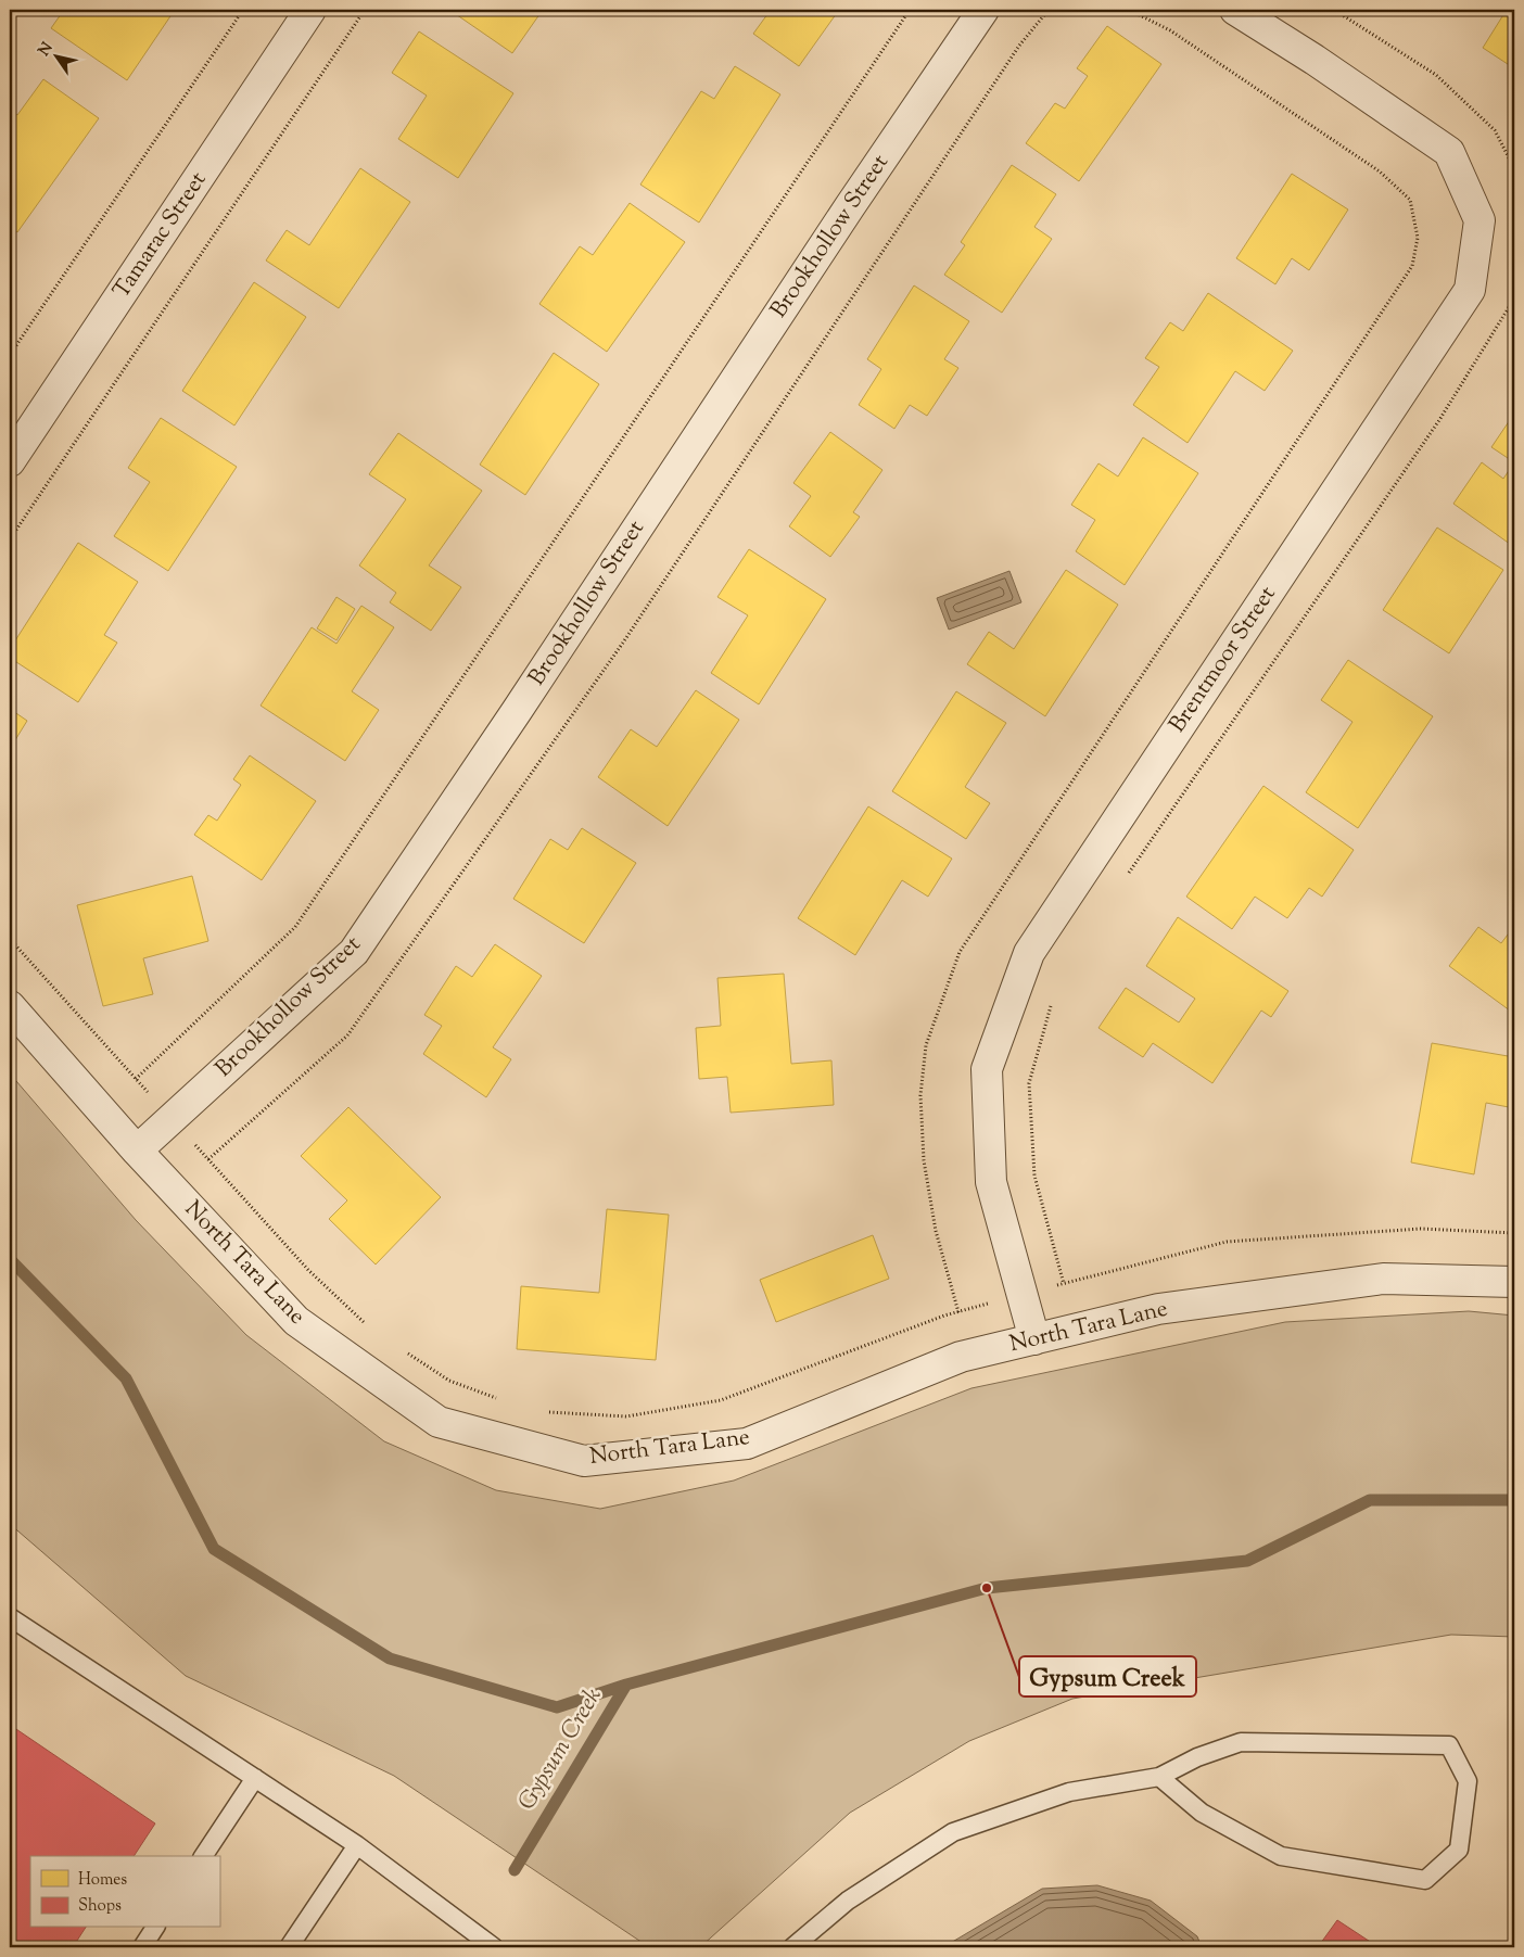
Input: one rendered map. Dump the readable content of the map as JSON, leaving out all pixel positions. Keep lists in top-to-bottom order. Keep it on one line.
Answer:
{"streets":{"street":["Tamarac Street","Brookhollow Street","Brentmoor Street","North Tara Lane"]},"crossings":[["Brookhollow Street","North Tara Lane"],["Brentmoor Street","North Tara Lane"]],"water":["Gypsum Creek"],"places":["Gypsum Creek"],"legend":["Homes","Shops"],"north":"top left"}
